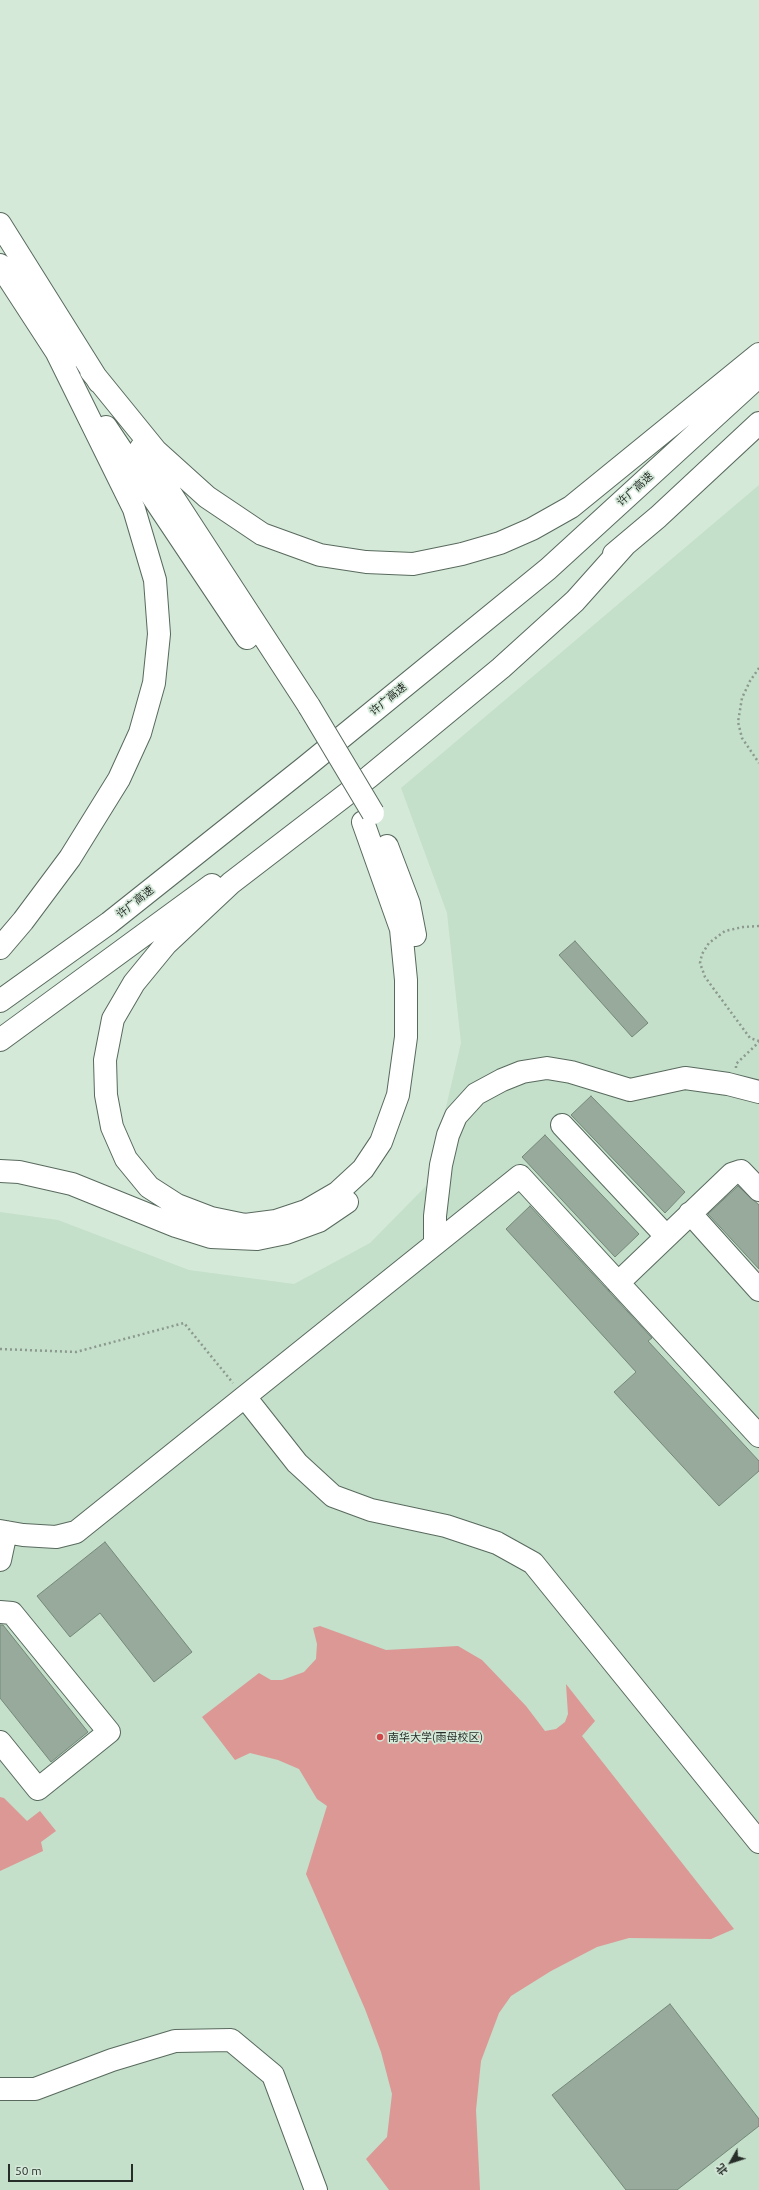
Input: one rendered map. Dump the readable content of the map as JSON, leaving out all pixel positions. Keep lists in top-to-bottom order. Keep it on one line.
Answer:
{"streets":{"main road":["许广高速"]},"places":["南华大学(雨母校区)"],"scale_bar":"50 m","north":"bottom left"}
